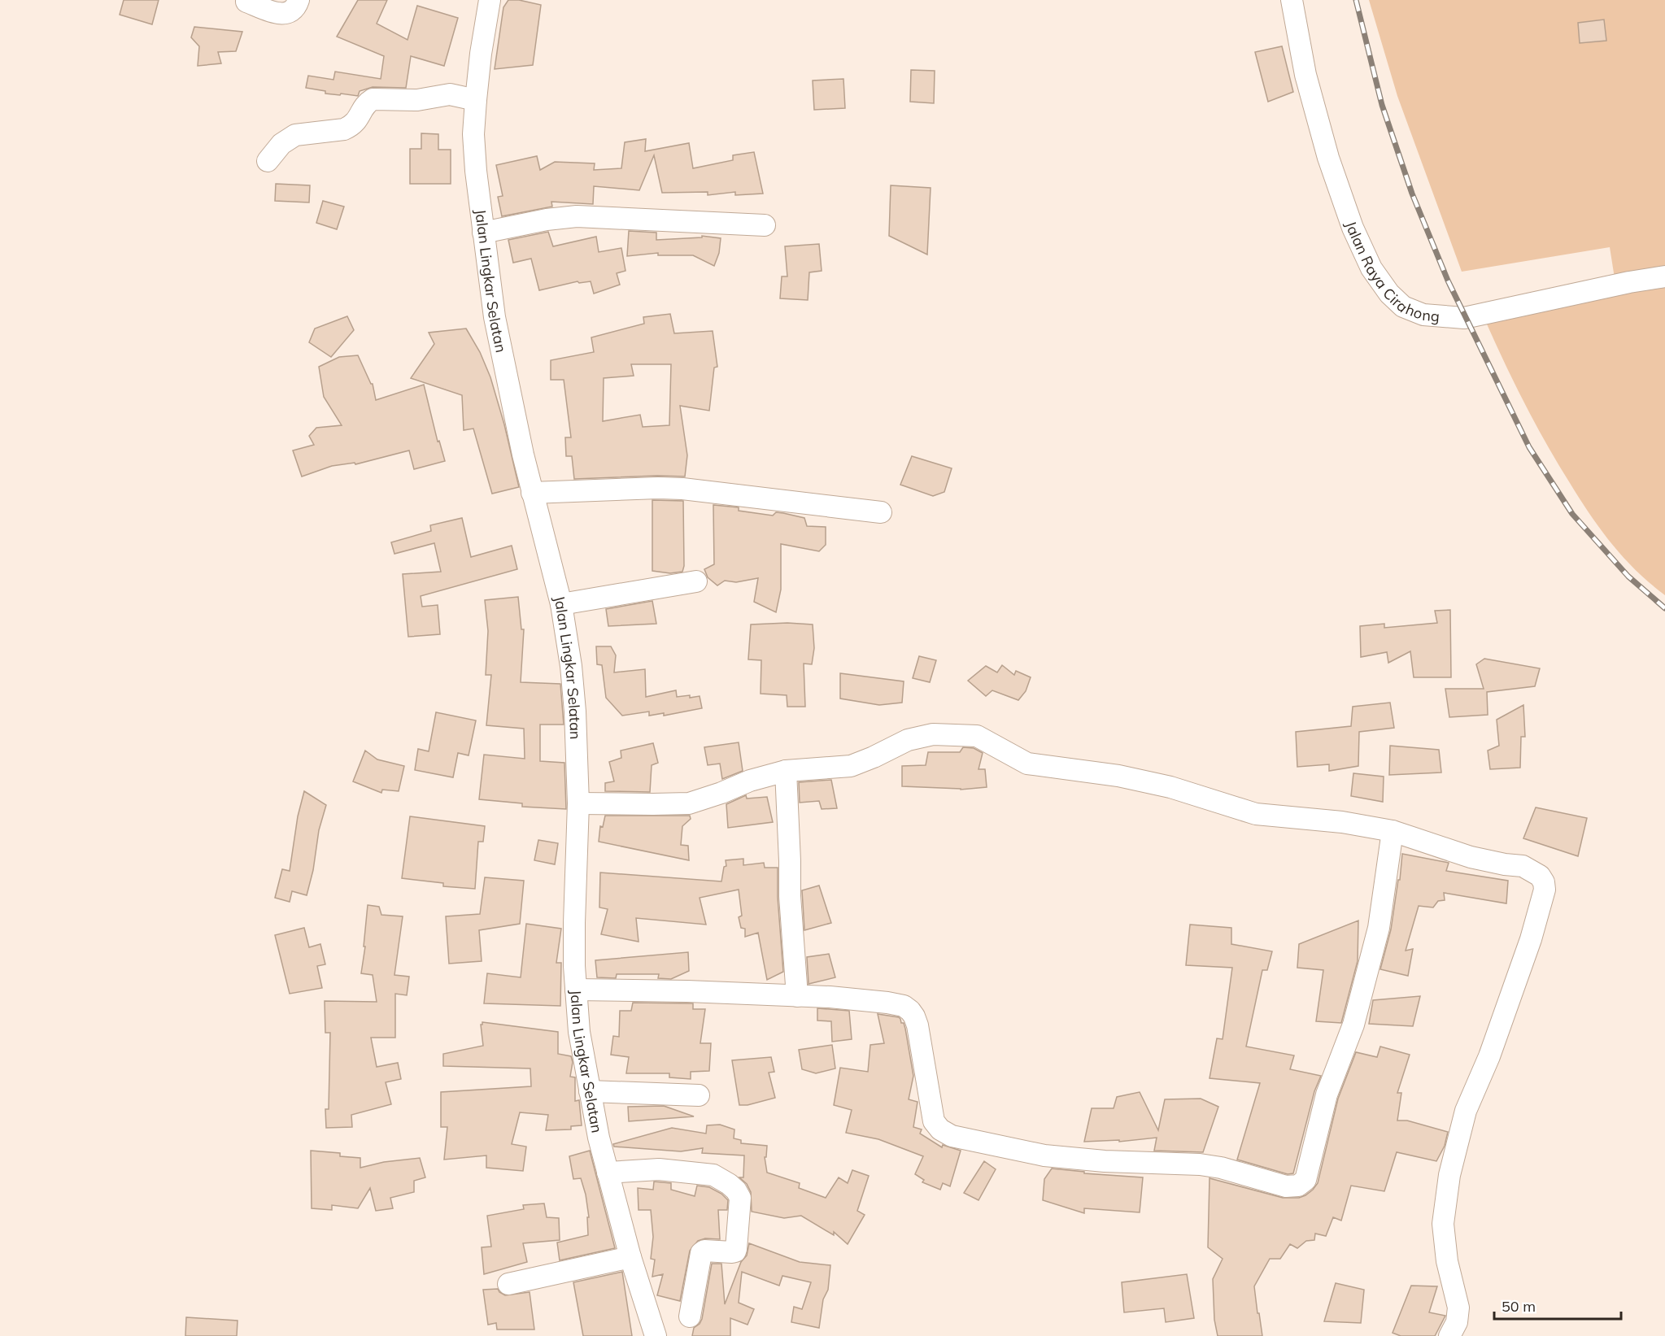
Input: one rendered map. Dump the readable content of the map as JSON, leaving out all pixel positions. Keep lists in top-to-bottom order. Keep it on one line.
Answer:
{"streets":{"street":["Jalan Raya Cirahong","Jalan Lingkar Selatan"]},"scale_bar":"50 m"}
